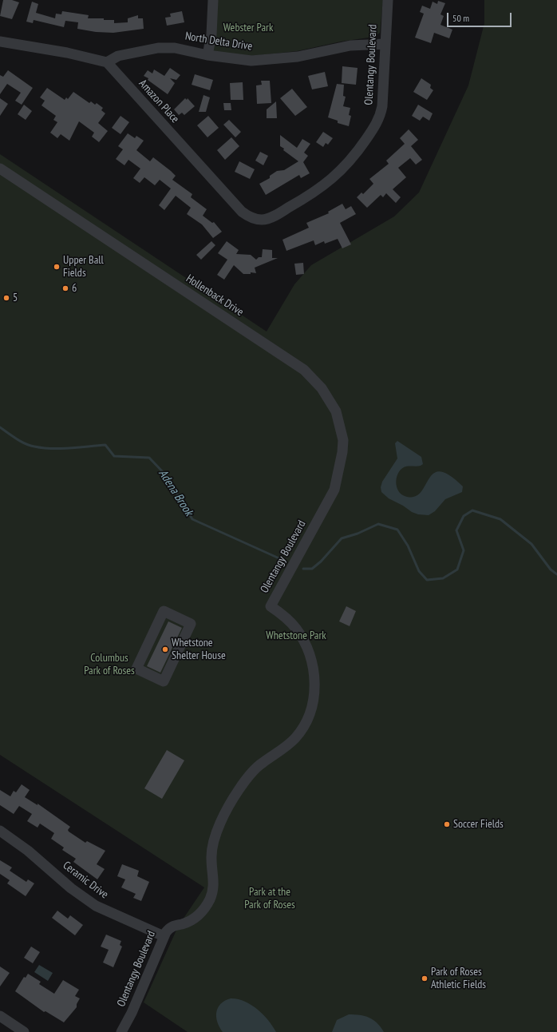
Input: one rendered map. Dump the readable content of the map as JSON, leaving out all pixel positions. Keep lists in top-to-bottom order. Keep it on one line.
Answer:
{"streets":{"street":["North Delta Drive","Olentangy Boulevard","Amazon Place","Hollenback Drive","Ceramic Drive"]},"crossings":[["North Delta Drive","Olentangy Boulevard"],["North Delta Drive","Amazon Place"],["Olentangy Boulevard","Amazon Place"],["Olentangy Boulevard","Hollenback Drive"],["Olentangy Boulevard","Ceramic Drive"]],"water":["Adena Brook"],"parks":["Webster Park","Whetstone Park","Columbus Park of Roses","Park at the Park of Roses"],"places":["Upper Ball Fields","6","5","Whetstone Shelter House","Soccer Fields","Park of Roses Athletic Fields"],"scale_bar":"50 m"}
